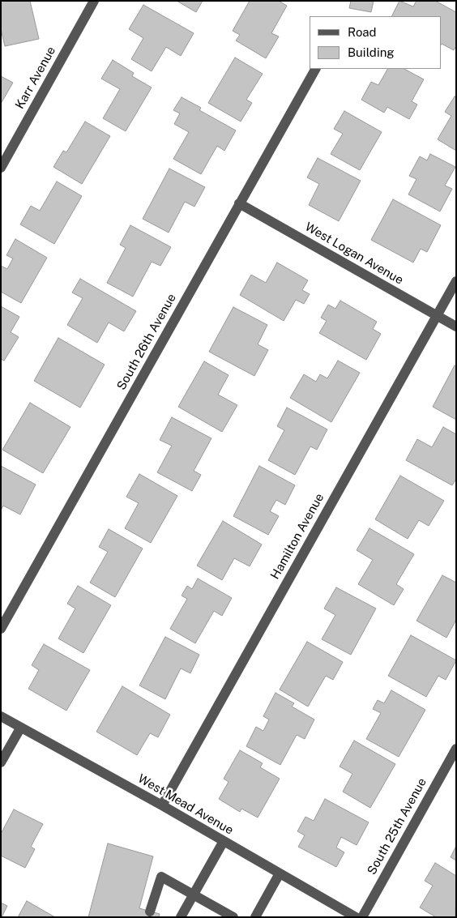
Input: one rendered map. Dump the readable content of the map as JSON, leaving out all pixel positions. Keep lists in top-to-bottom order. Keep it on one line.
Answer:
{"streets":{"street":["Karr Avenue","West Logan Avenue","South 26th Avenue","Hamilton Avenue","West Mead Avenue","South 25th Avenue"]},"crossings":[["West Logan Avenue","South 26th Avenue"],["West Logan Avenue","Hamilton Avenue"],["Hamilton Avenue","West Mead Avenue"]],"legend":["Road","Building"]}
